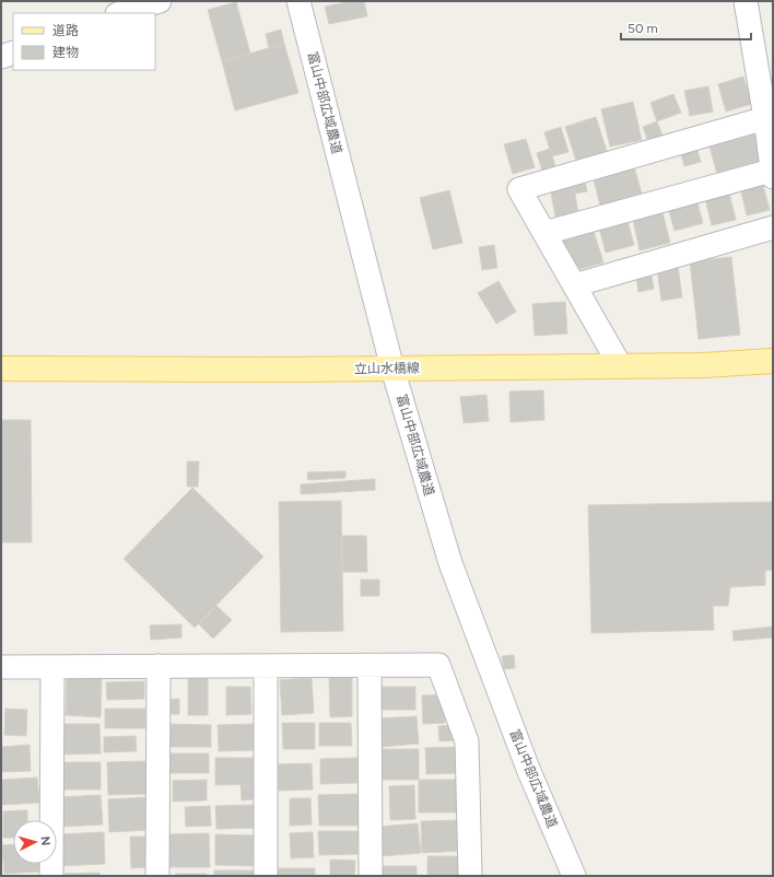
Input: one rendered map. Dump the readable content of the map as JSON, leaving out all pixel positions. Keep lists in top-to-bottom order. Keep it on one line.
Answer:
{"streets":{"main road":["立山水橋線"],"street":["富山中部広域農道"]},"crossings":[["富山中部広域農道","立山水橋線"]],"legend":["道路","建物"],"scale_bar":"50 m","north":"right"}
